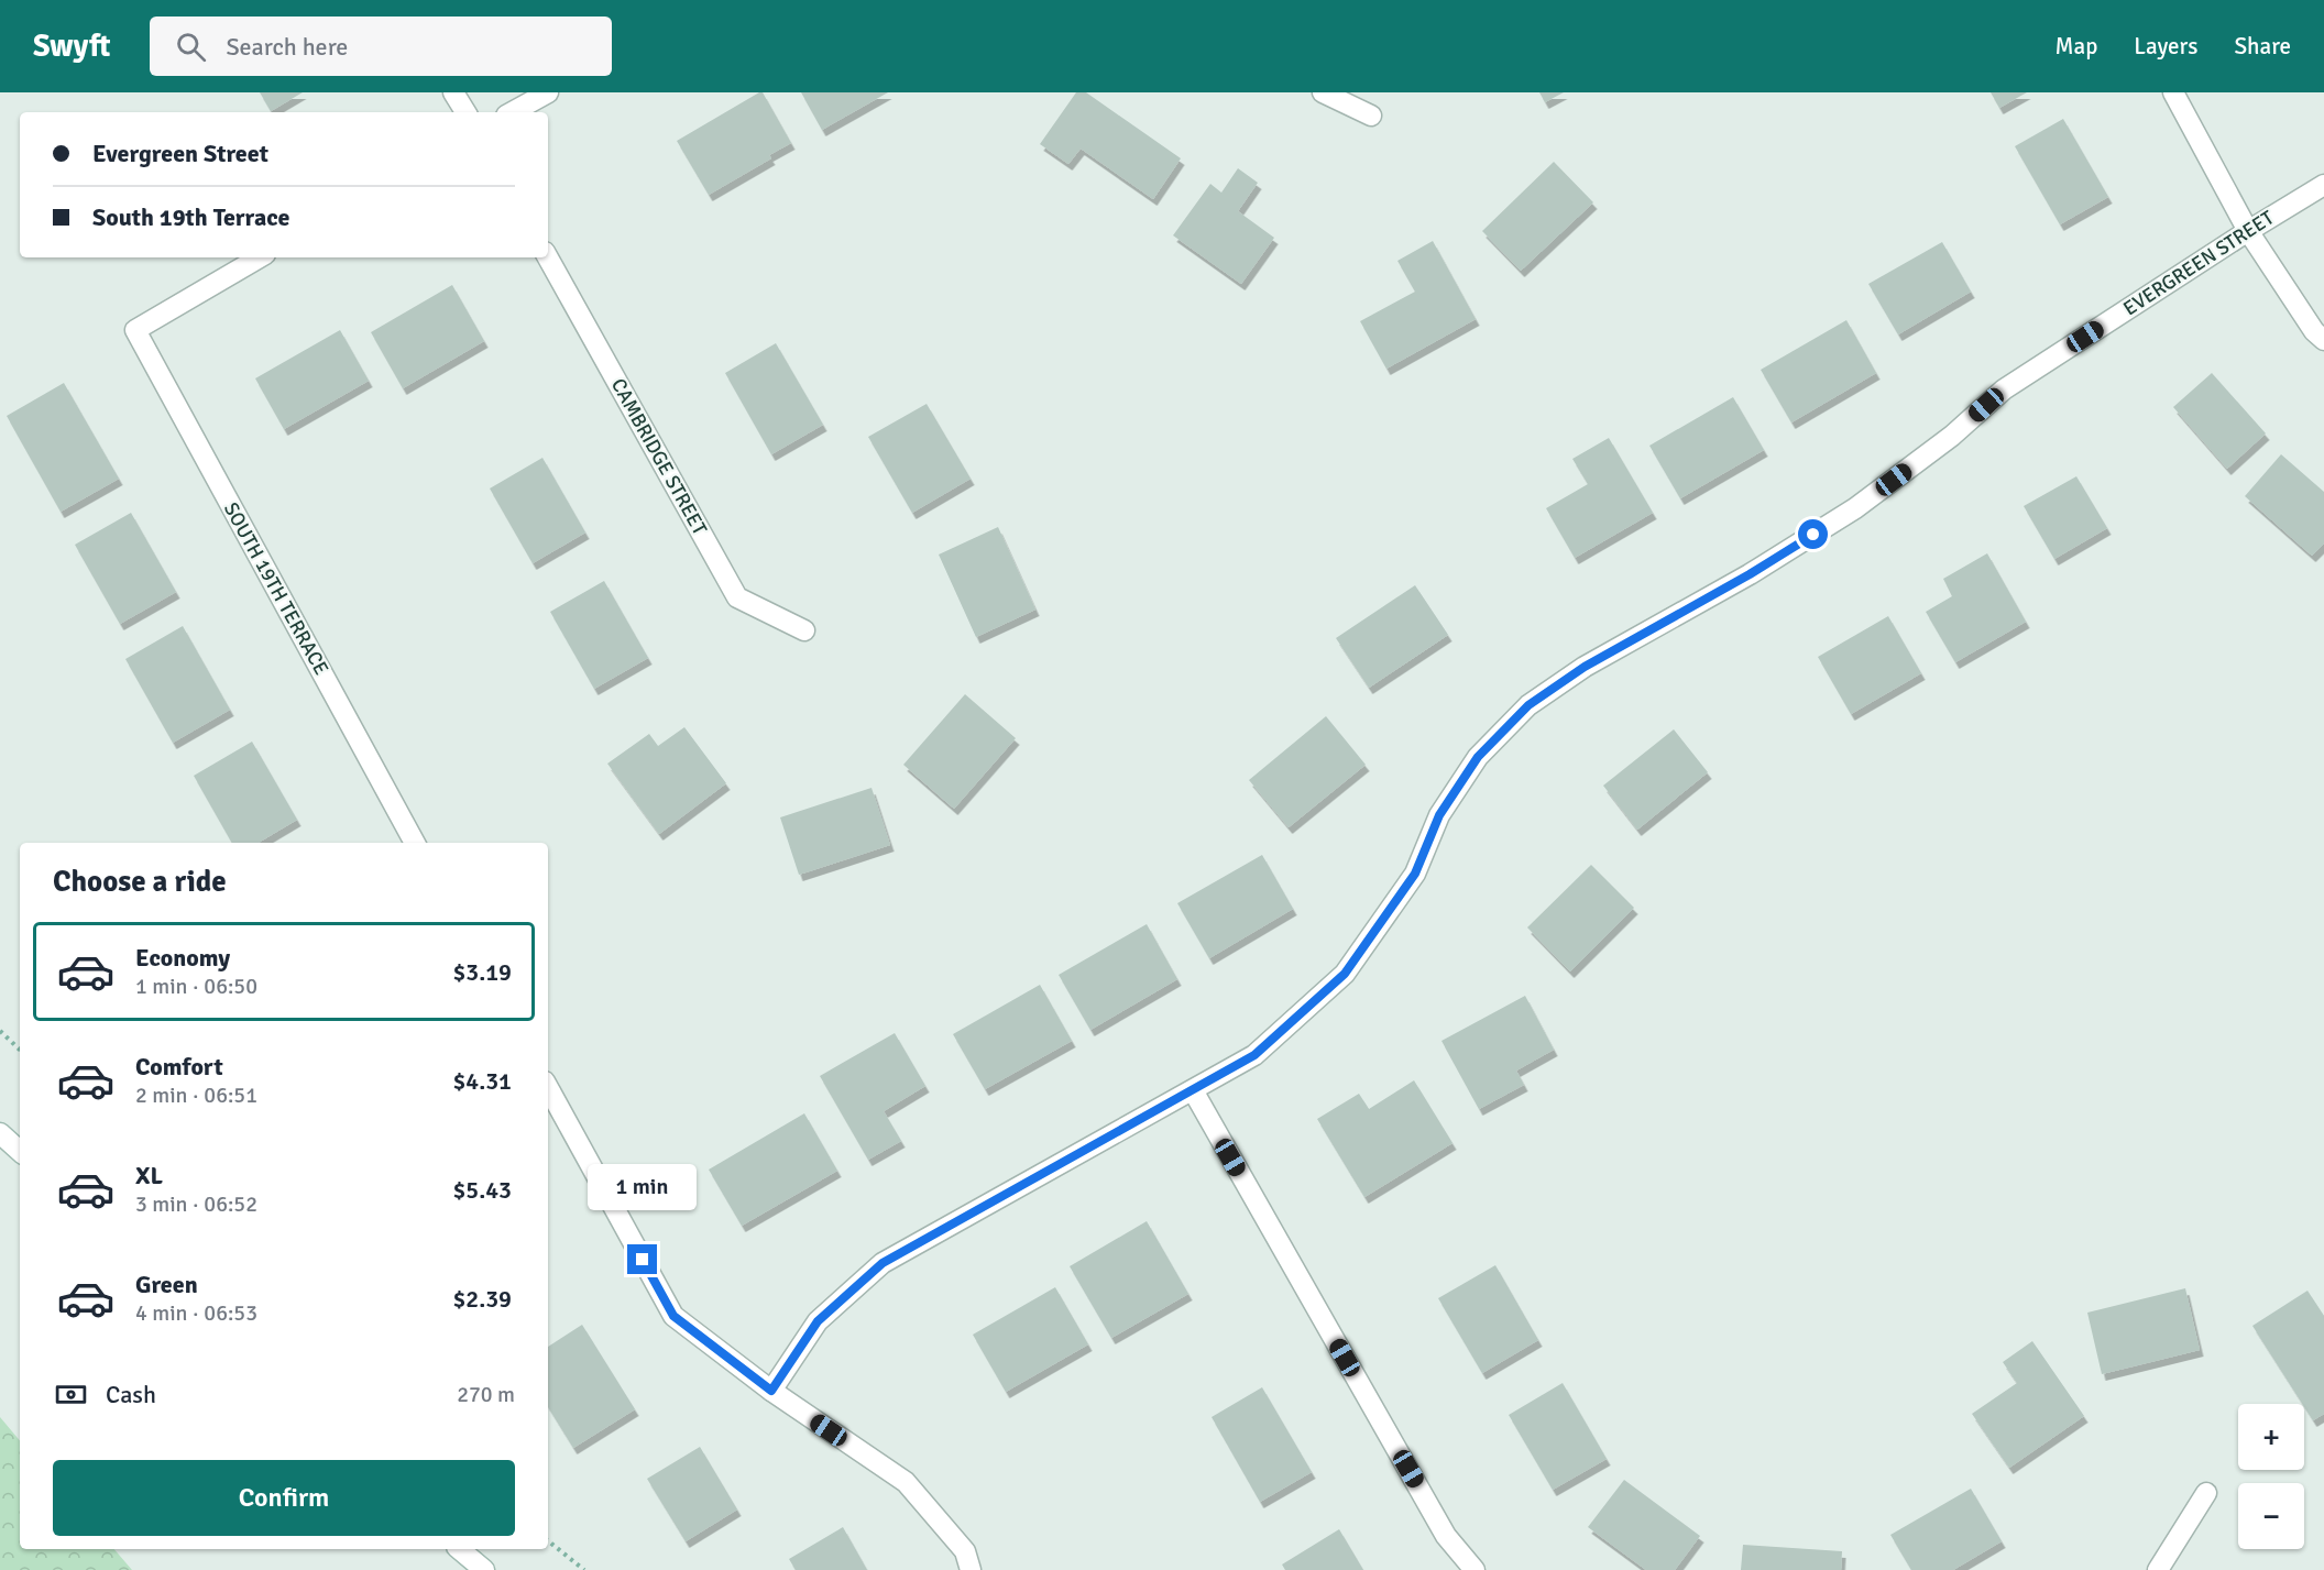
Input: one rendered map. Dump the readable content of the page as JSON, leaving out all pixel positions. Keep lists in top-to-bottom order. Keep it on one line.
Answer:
{"streets":{"street":["EVERGREEN STREET","CAMBRIDGE STREET","SOUTH 19TH TERRACE"]},"page":{"header":"Swyft","search":"Search here","nav":["Map","Layers","Share"],"banner":["Evergreen Street","South 19th Terrace"],"heading":"Choose a ride","list":[{"name":"Economy","note":"1 min · 06:50","value":"$3.19"},{"name":"Comfort","note":"2 min · 06:51","value":"$4.31"},{"name":"XL","note":"3 min · 06:52","value":"$5.43"},{"name":"Green","note":"4 min · 06:53","value":"$2.39"}],"bubble":"1 min","pay":["Cash","270 m"],"map_buttons":["+","−"],"buttons":"Confirm"}}
